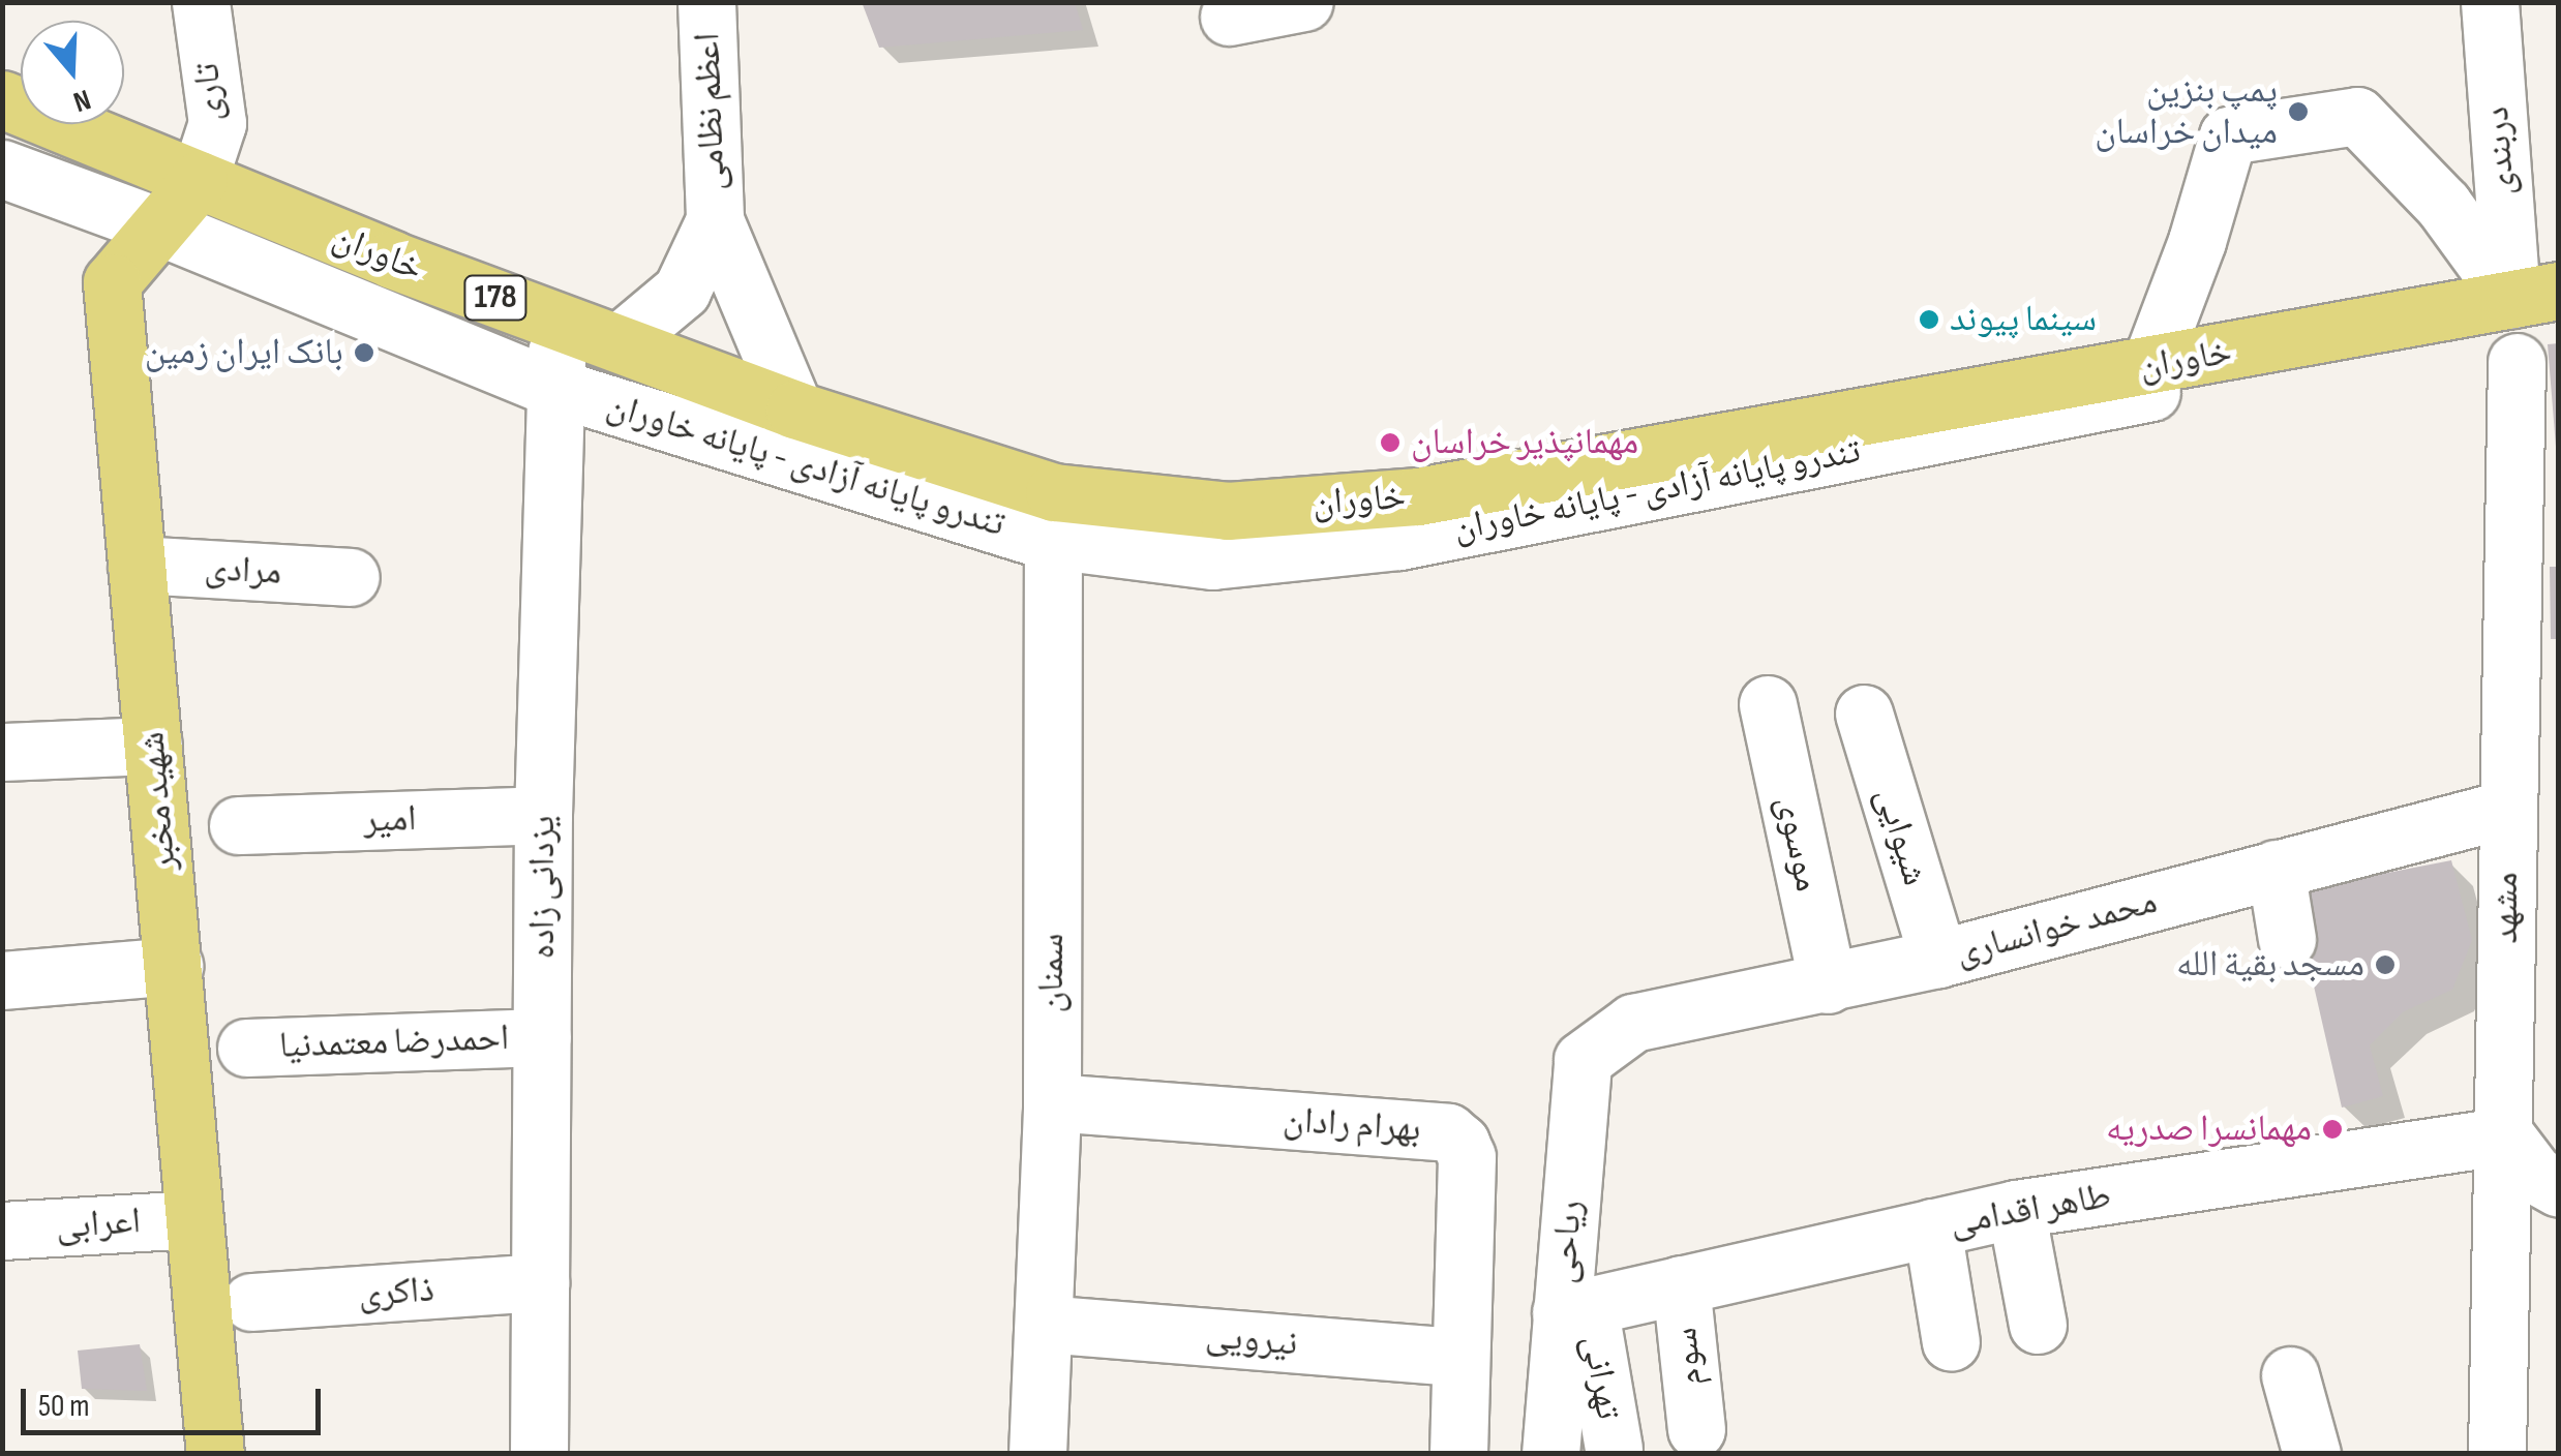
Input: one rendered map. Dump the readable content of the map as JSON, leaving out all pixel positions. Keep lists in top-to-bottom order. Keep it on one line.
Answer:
{"streets":{"main road":["خاوران","178","شهید مخبر"],"street":["تاری","اعظم نظامی","دربندی","تندرو پایانه آزادی - پایانه خاوران","مرادی","امیر","شیوایی","موسوی","یزدانی زاده","مشهد","محمد خوانساری","سمنان","احمدرضا معتمدنیا","بهرام رادان","طاهر اقدامی","اعرابی","ریاحی","ذاکری","نیرویی","سوم","تهرانی"]},"crossings":[["تاری","خاوران"],["تاری","شهید مخبر"],["اعظم نظامی","خاوران"],["دربندی","خاوران"],["دربندی","تندرو پایانه آزادی - پایانه خاوران"],["خاوران","تندرو پایانه آزادی - پایانه خاوران"],["خاوران","شهید مخبر"],["خاوران","یزدانی زاده"],["خاوران","سمنان"],["تندرو پایانه آزادی - پایانه خاوران","شهید مخبر"],["تندرو پایانه آزادی - پایانه خاوران","یزدانی زاده"],["تندرو پایانه آزادی - پایانه خاوران","سمنان"],["مرادی","شهید مخبر"],["شهید مخبر","اعرابی"],["امیر","یزدانی زاده"],["شیوایی","محمد خوانساری"],["موسوی","محمد خوانساری"],["یزدانی زاده","احمدرضا معتمدنیا"],["یزدانی زاده","ذاکری"],["مشهد","محمد خوانساری"],["مشهد","طاهر اقدامی"],["محمد خوانساری","ریاحی"],["سمنان","بهرام رادان"],["سمنان","نیرویی"],["بهرام رادان","نیرویی"],["طاهر اقدامی","ریاحی"],["طاهر اقدامی","سوم"],["طاهر اقدامی","تهرانی"],["ریاحی","تهرانی"]],"places":["پمپ بنزین میدان خراسان","سینما پیوند","بانک ایران زمین","مهمانپذیر خراسان","مسجد بقیة الله","مهمانسرا صدریه"],"scale_bar":"50 m","north":"bottom"}
